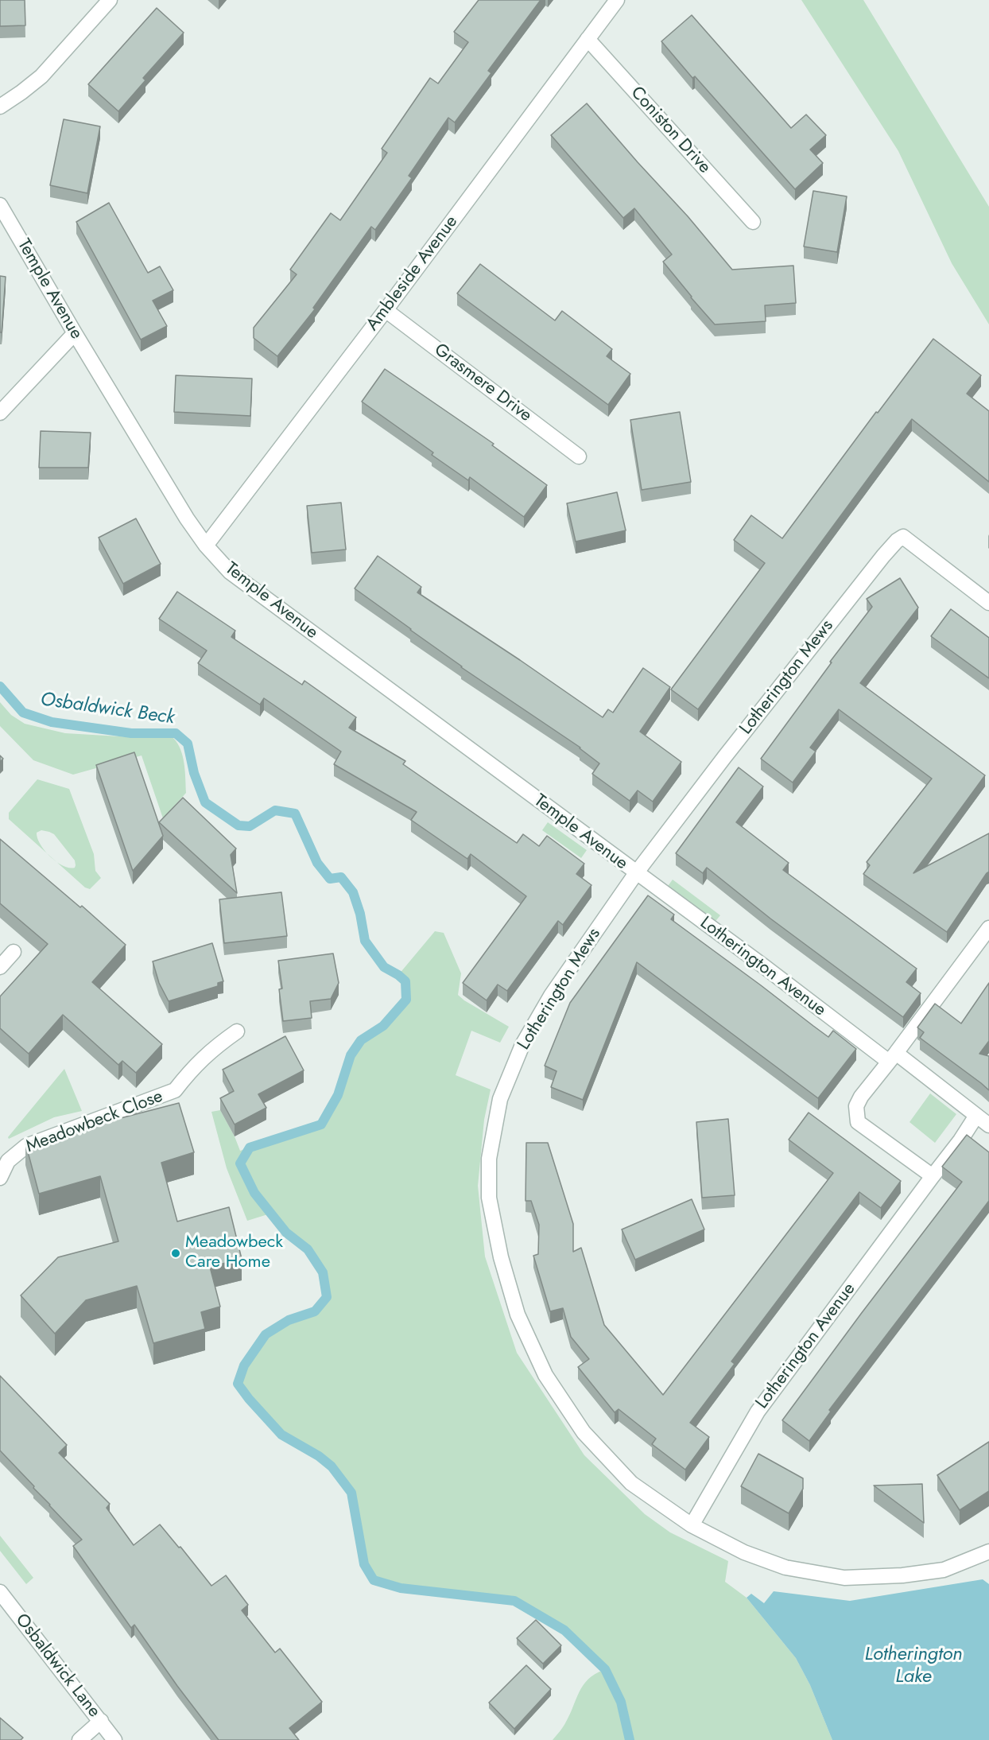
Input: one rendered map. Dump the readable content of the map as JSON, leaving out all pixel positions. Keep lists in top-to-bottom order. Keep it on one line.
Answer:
{"streets":{"street":["Coniston Drive","Ambleside Avenue","Temple Avenue","Grasmere Drive","Lotherington Mews","Lotherington Avenue","Meadowbeck Close","Osbaldwick Lane"]},"crossings":[["Coniston Drive","Ambleside Avenue"],["Ambleside Avenue","Temple Avenue"],["Ambleside Avenue","Grasmere Drive"],["Temple Avenue","Lotherington Mews"],["Temple Avenue","Lotherington Avenue"],["Lotherington Mews","Lotherington Avenue"]],"water":["Osbaldwick Beck","Lotherington Lake"],"places":["Meadowbeck Care Home"]}
